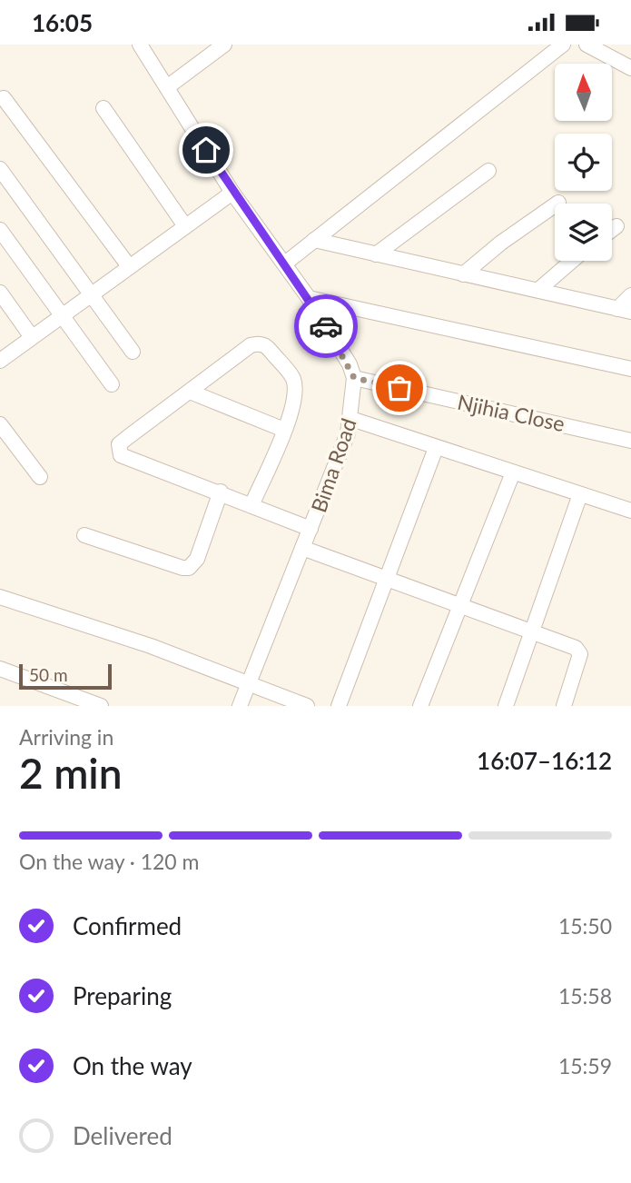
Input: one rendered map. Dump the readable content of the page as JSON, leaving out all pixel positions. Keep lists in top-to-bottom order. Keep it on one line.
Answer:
{"streets":{"street":["Njihia Close","Bima Road"]},"crossings":[["Njihia Close","Bima Road"]],"scale_bar":"50 m","north":"top","page":{"status":"16:05","scale":"50 m","heading":["2 min","Arriving in","16:07–16:12"],"bar":"On the way · 120 m","list":[["Confirmed","15:50"],["Preparing","15:58"],["On the way","15:59"],"Delivered"]}}
